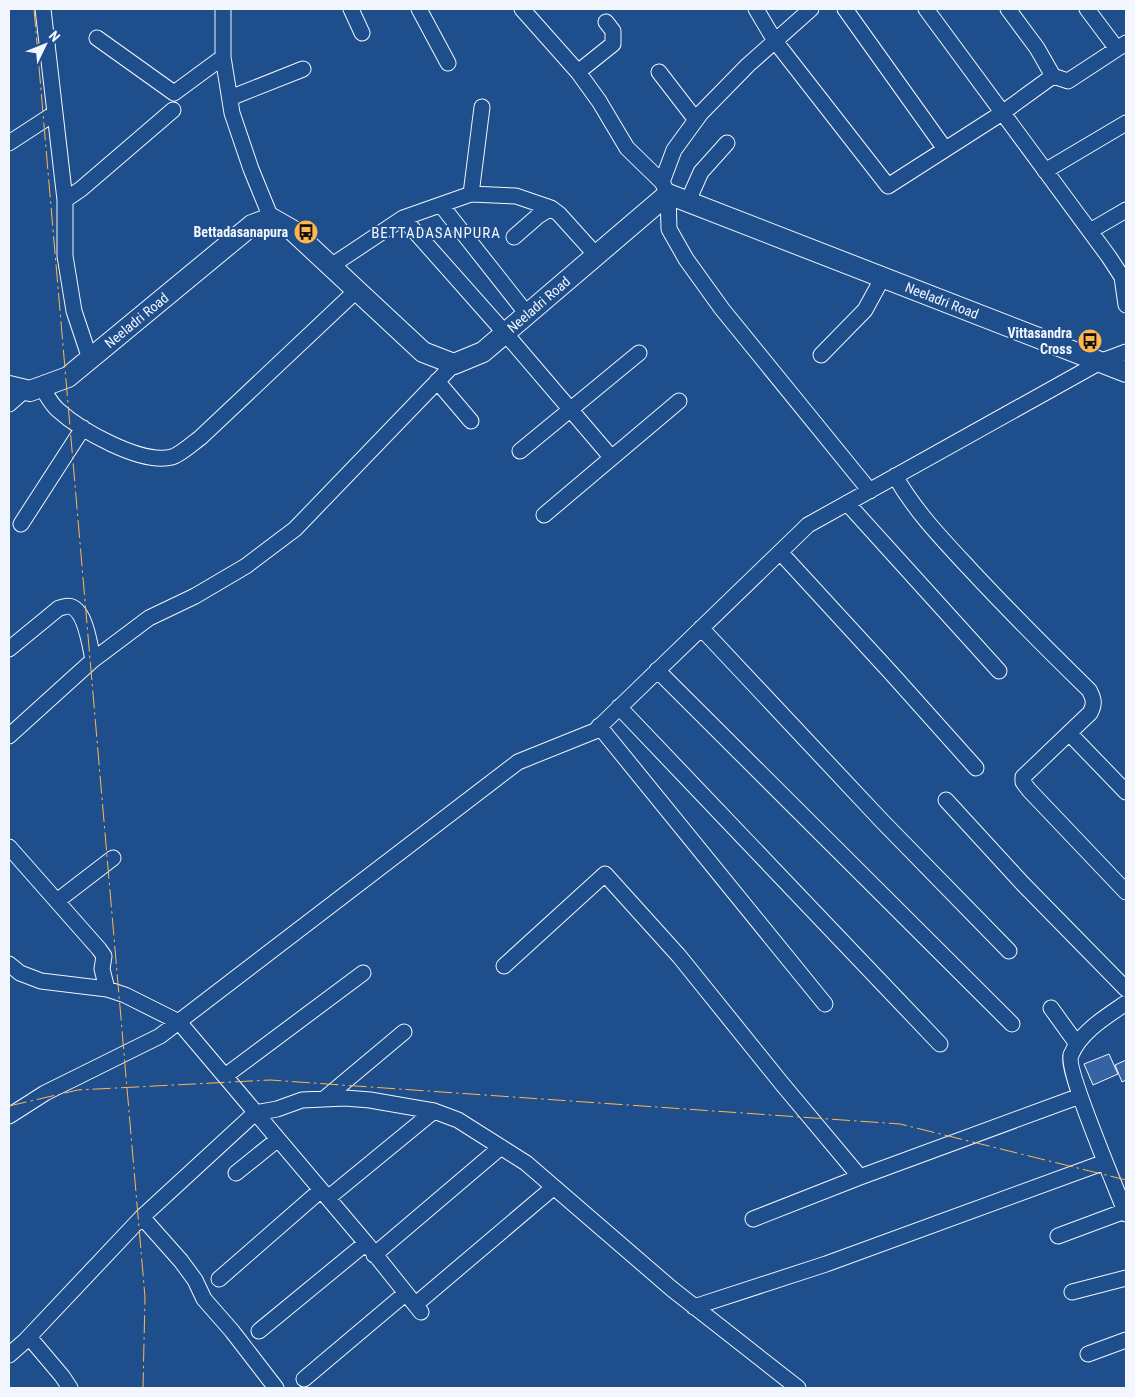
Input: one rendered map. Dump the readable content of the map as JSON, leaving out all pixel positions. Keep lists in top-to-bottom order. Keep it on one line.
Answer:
{"streets":{"main road":["Neeladri Road"]},"districts":["BETTADASANPURA"],"places":{"bus stop":["Bettadasanapura","Vittasandra Cross"]},"north":"top right"}
